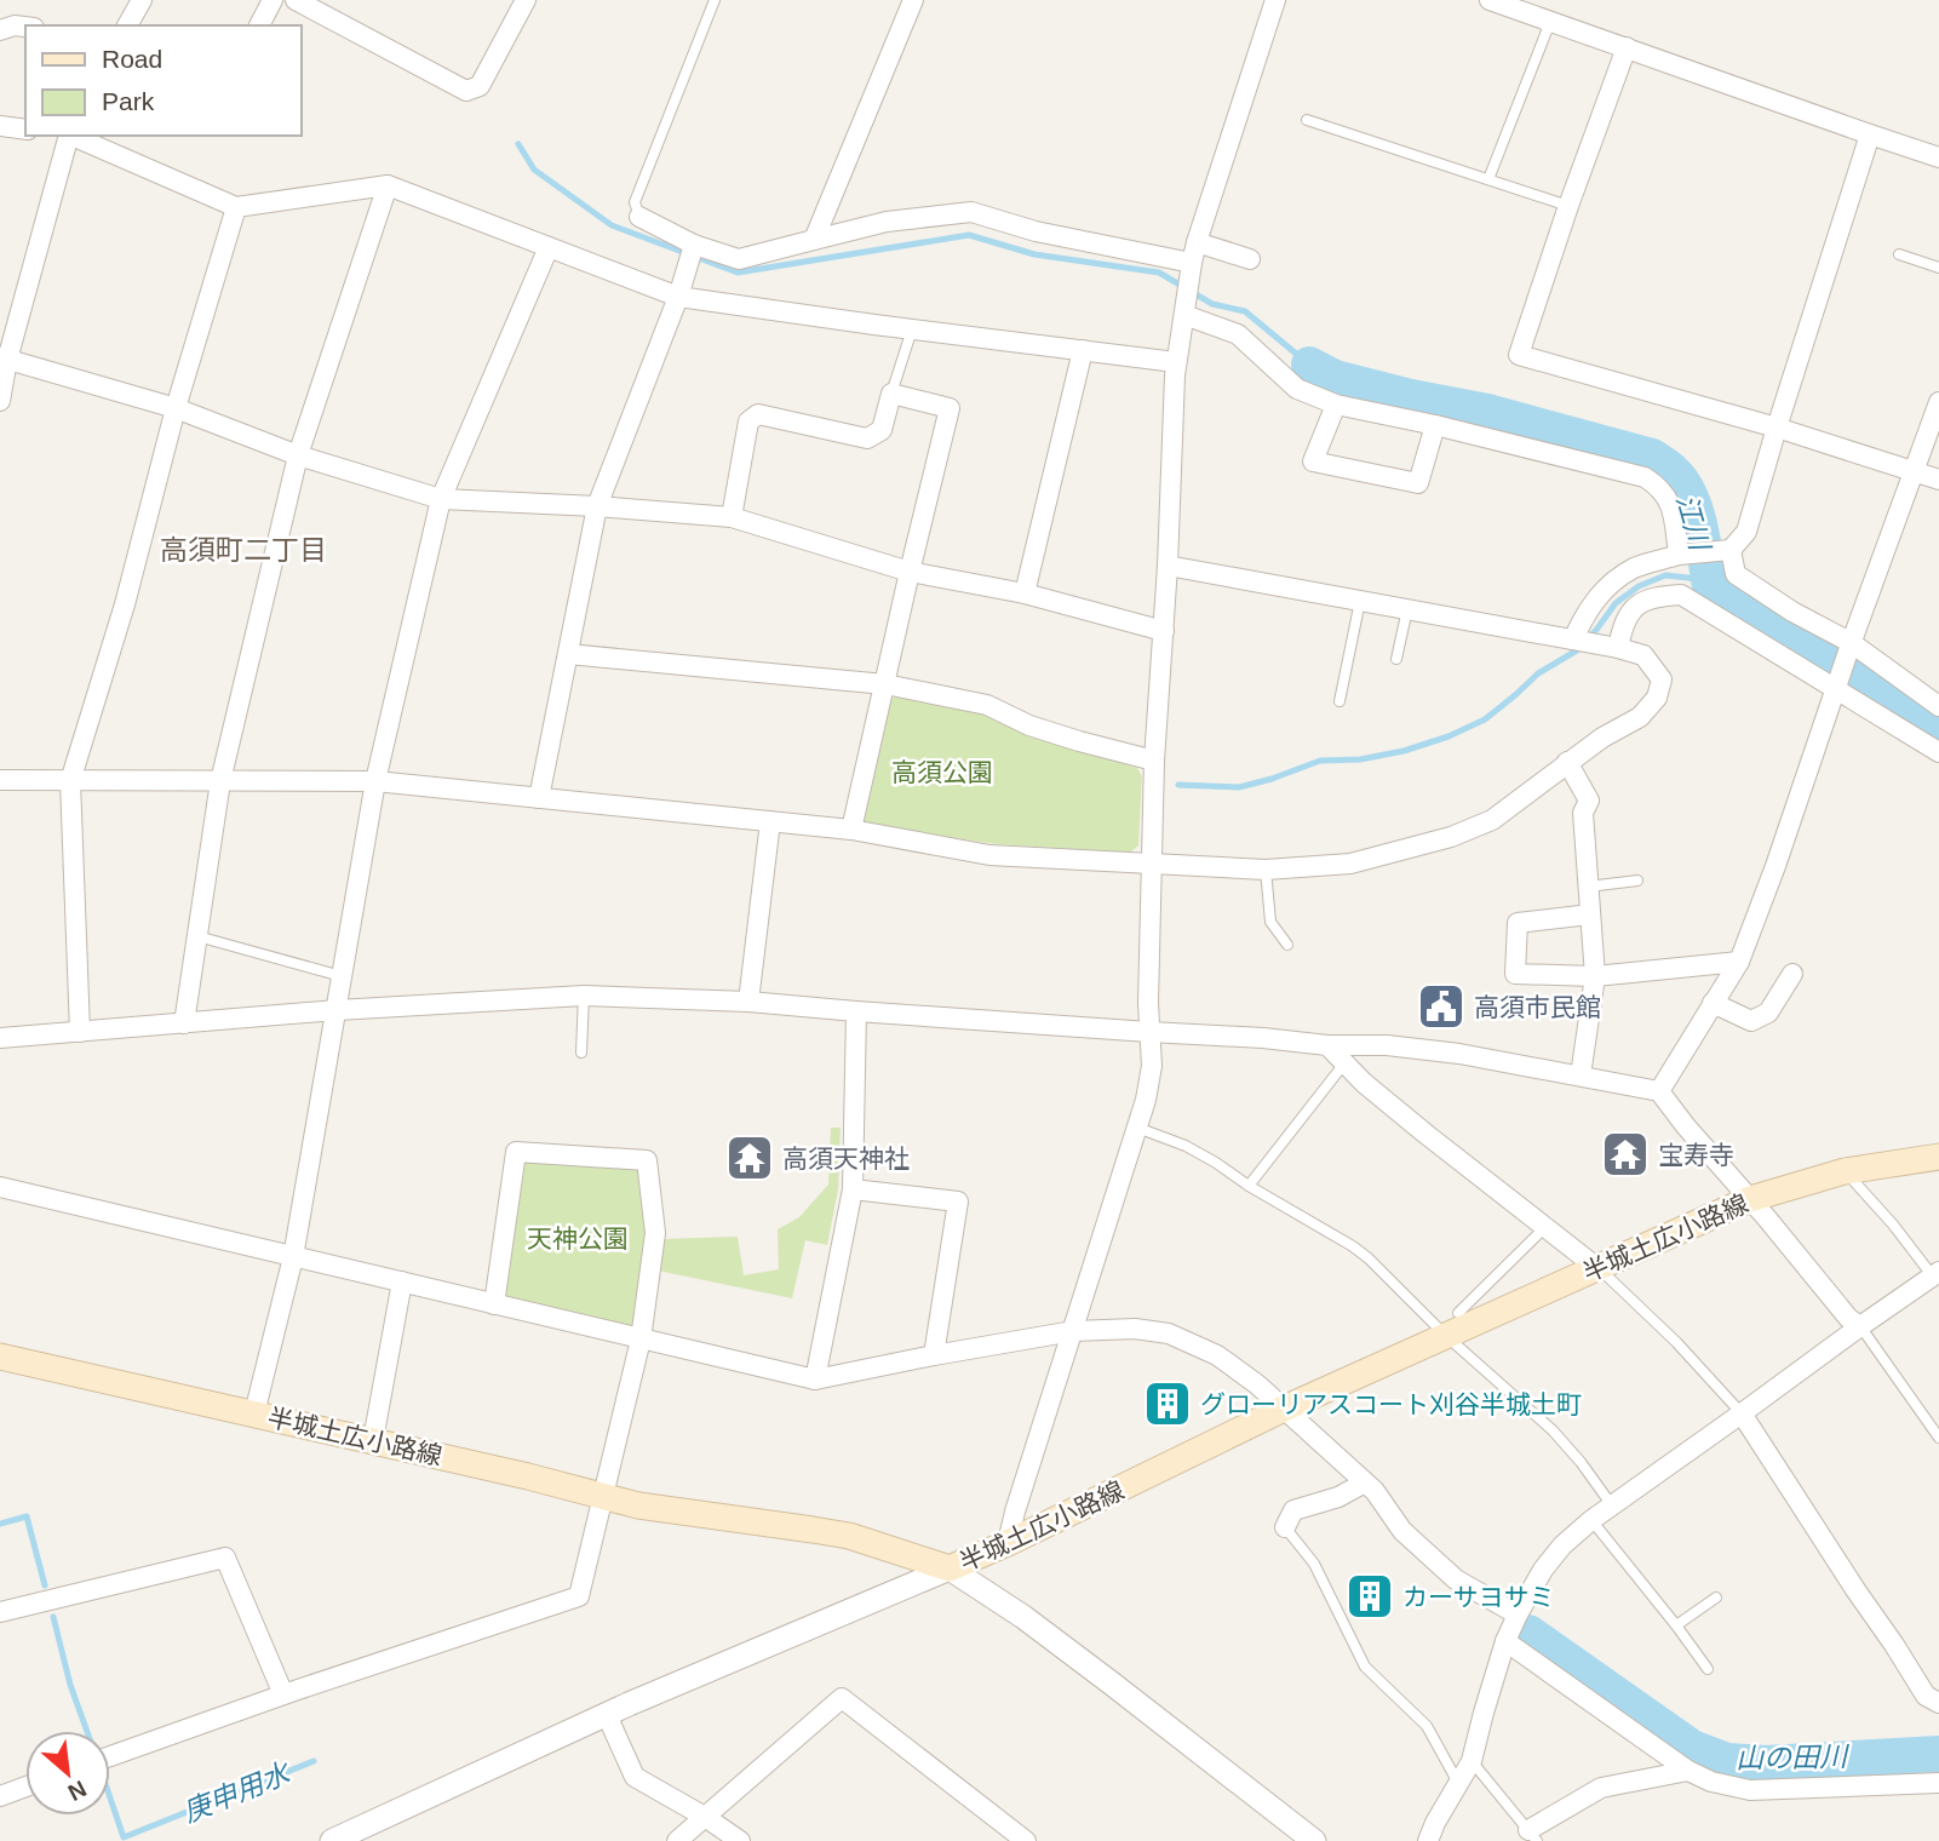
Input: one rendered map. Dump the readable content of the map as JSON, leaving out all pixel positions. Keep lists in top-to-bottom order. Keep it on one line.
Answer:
{"streets":{"main road":["半城土広小路線"]},"districts":["高須町二丁目"],"water":["江川","山の田川","庚申用水"],"parks":["高須公園","天神公園"],"places":{"public building":["高須市民館"],"temple":["宝寿寺","高須天神社"],"building":["グローリアスコート刈谷半城土町","カーサヨサミ"]},"legend":["Road","Park"],"north":"bottom right"}
